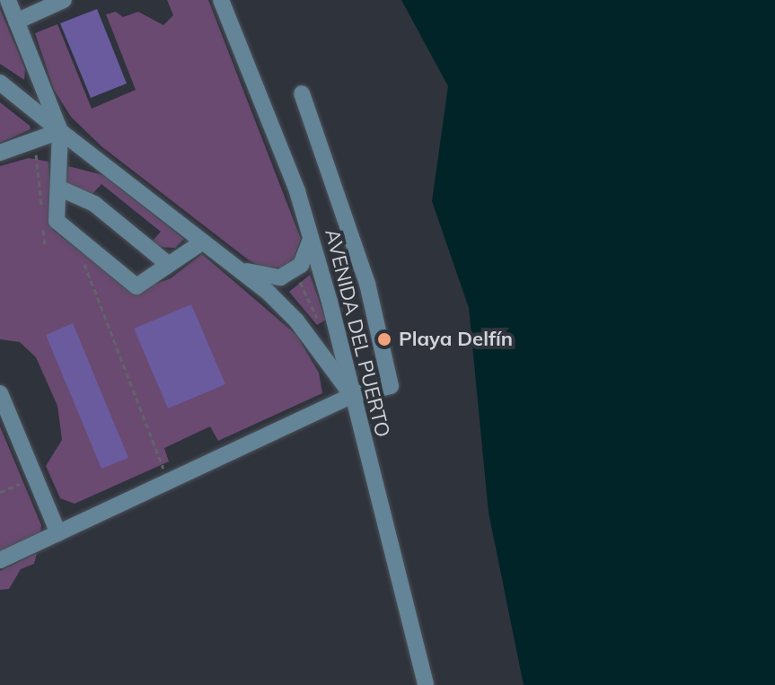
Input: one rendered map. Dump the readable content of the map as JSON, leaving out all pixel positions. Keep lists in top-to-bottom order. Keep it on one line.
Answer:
{"streets":{"street":["AVENIDA DEL PUERTO"]},"places":["Playa Delfín"]}
